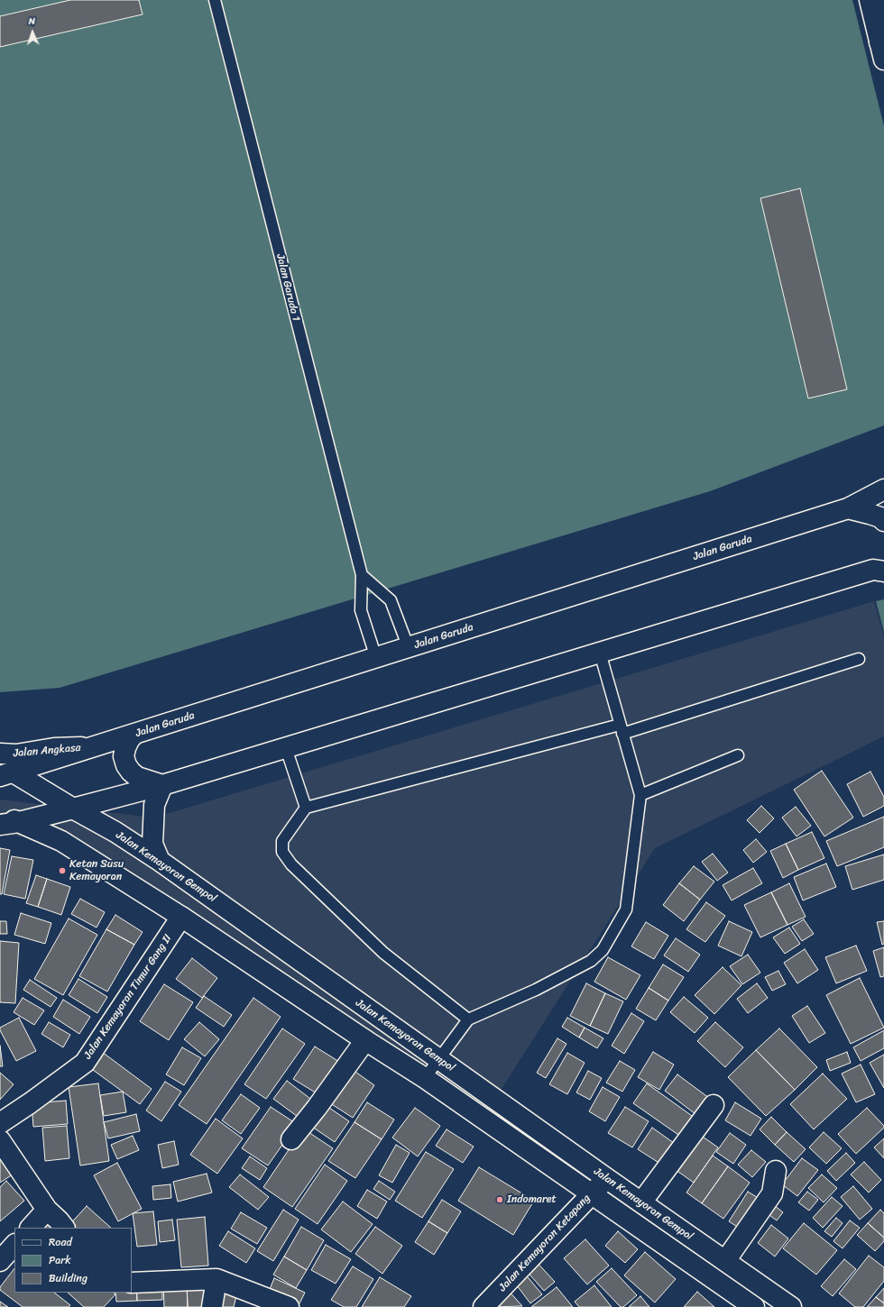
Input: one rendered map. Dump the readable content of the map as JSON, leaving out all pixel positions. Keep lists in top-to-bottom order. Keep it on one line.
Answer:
{"streets":{"main road":["Jalan Garuda","Jalan Angkasa","Jalan Kemayoran Gempol","Jalan Kemayoran Timur Gang II","Jalan Kemayoran Ketapang"],"lane":["Jalan Garuda 1"]},"crossings":[["Jalan Garuda 1","Jalan Garuda"],["Jalan Garuda","Jalan Angkasa"],["Jalan Garuda","Jalan Kemayoran Gempol"],["Jalan Kemayoran Gempol","Jalan Kemayoran Timur Gang II"],["Jalan Kemayoran Gempol","Jalan Kemayoran Ketapang"]],"places":["Ketan Susu Kemayoran","Indomaret"],"legend":["Road","Park","Building"],"north":"top"}
